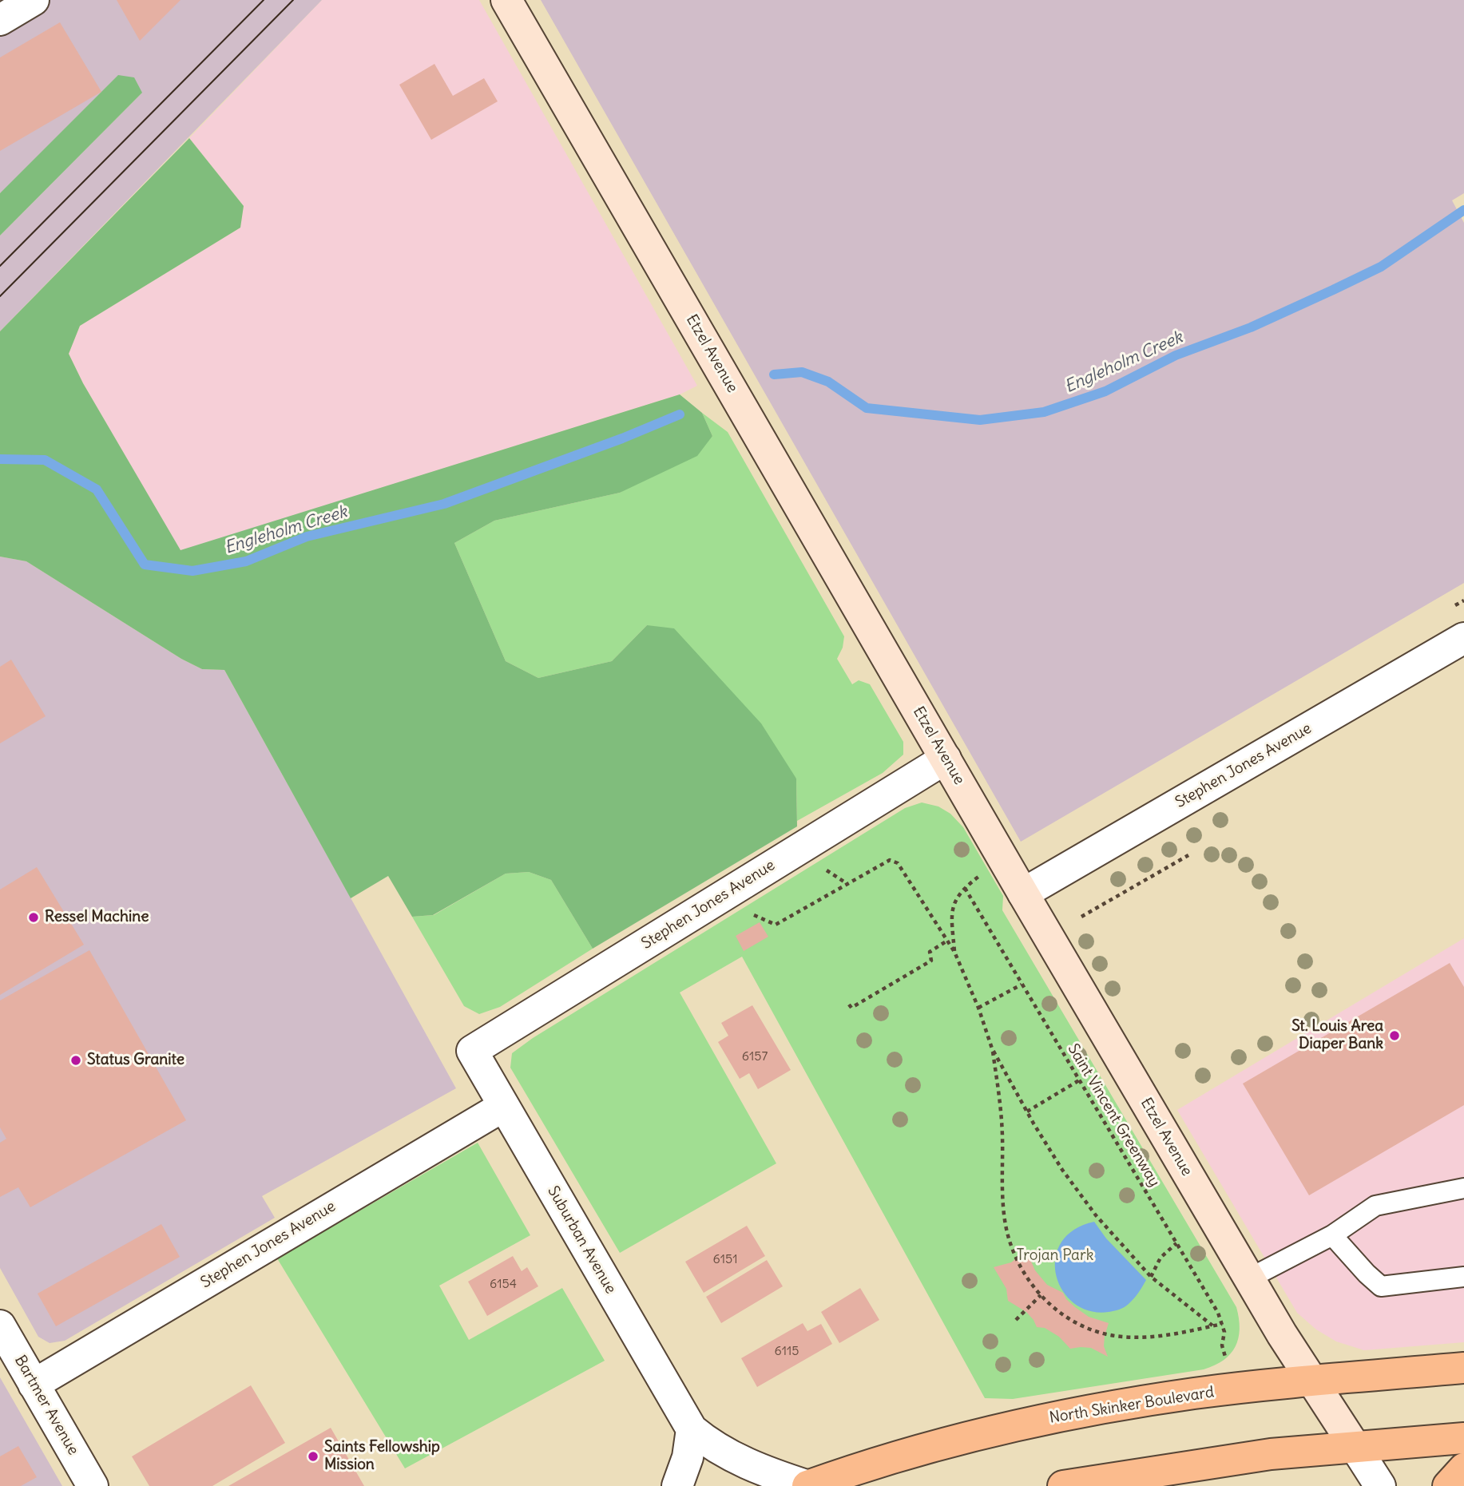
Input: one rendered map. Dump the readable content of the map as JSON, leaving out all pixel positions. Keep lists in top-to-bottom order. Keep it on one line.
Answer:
{"streets":{"main road":["North Skinker Boulevard"],"street":["Etzel Avenue","Stephen Jones Avenue","Suburban Avenue","Bartmer Avenue"],"path":["Saint Vincent Greenway"]},"crossings":[["Etzel Avenue","Stephen Jones Avenue"],["Etzel Avenue","North Skinker Boulevard"],["Stephen Jones Avenue","Suburban Avenue"],["Stephen Jones Avenue","Bartmer Avenue"],["Suburban Avenue","North Skinker Boulevard"]],"water":["Engleholm Creek"],"parks":["Trojan Park"],"places":["Ressel Machine","St. Louis Area Diaper Bank","Status Granite","Saints Fellowship Mission"],"house_numbers":["6157","6151","6154","6115"]}
